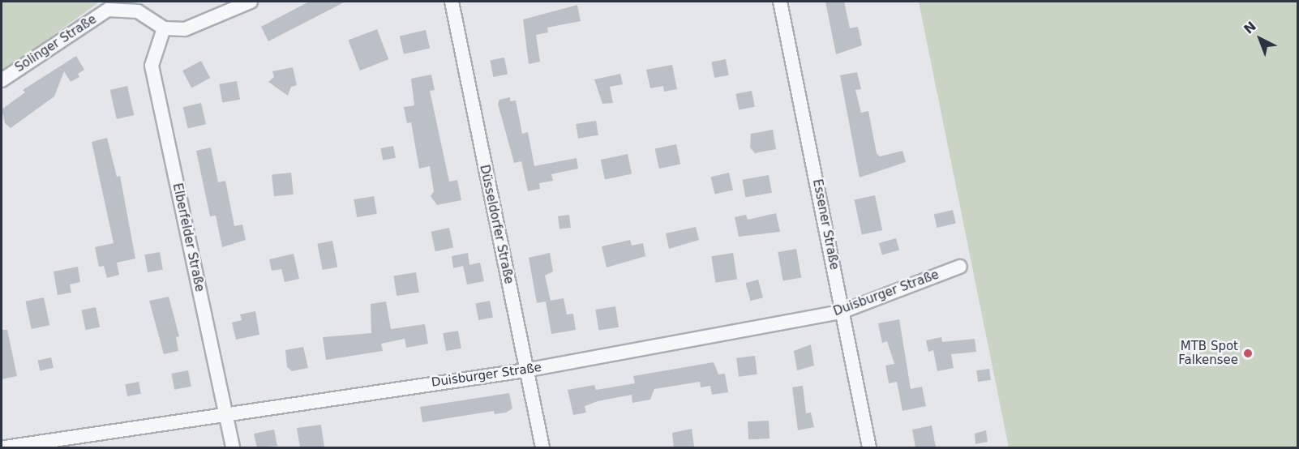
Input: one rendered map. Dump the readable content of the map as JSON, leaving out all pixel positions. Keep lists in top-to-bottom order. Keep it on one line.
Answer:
{"streets":{"street":["Solinger Straße","Düsseldorfer Straße","Essener Straße","Elberfelder Straße","Duisburger Straße"]},"crossings":[["Solinger Straße","Elberfelder Straße"],["Düsseldorfer Straße","Duisburger Straße"],["Essener Straße","Duisburger Straße"],["Elberfelder Straße","Duisburger Straße"]],"places":["MTB Spot Falkensee"],"north":"top left"}
